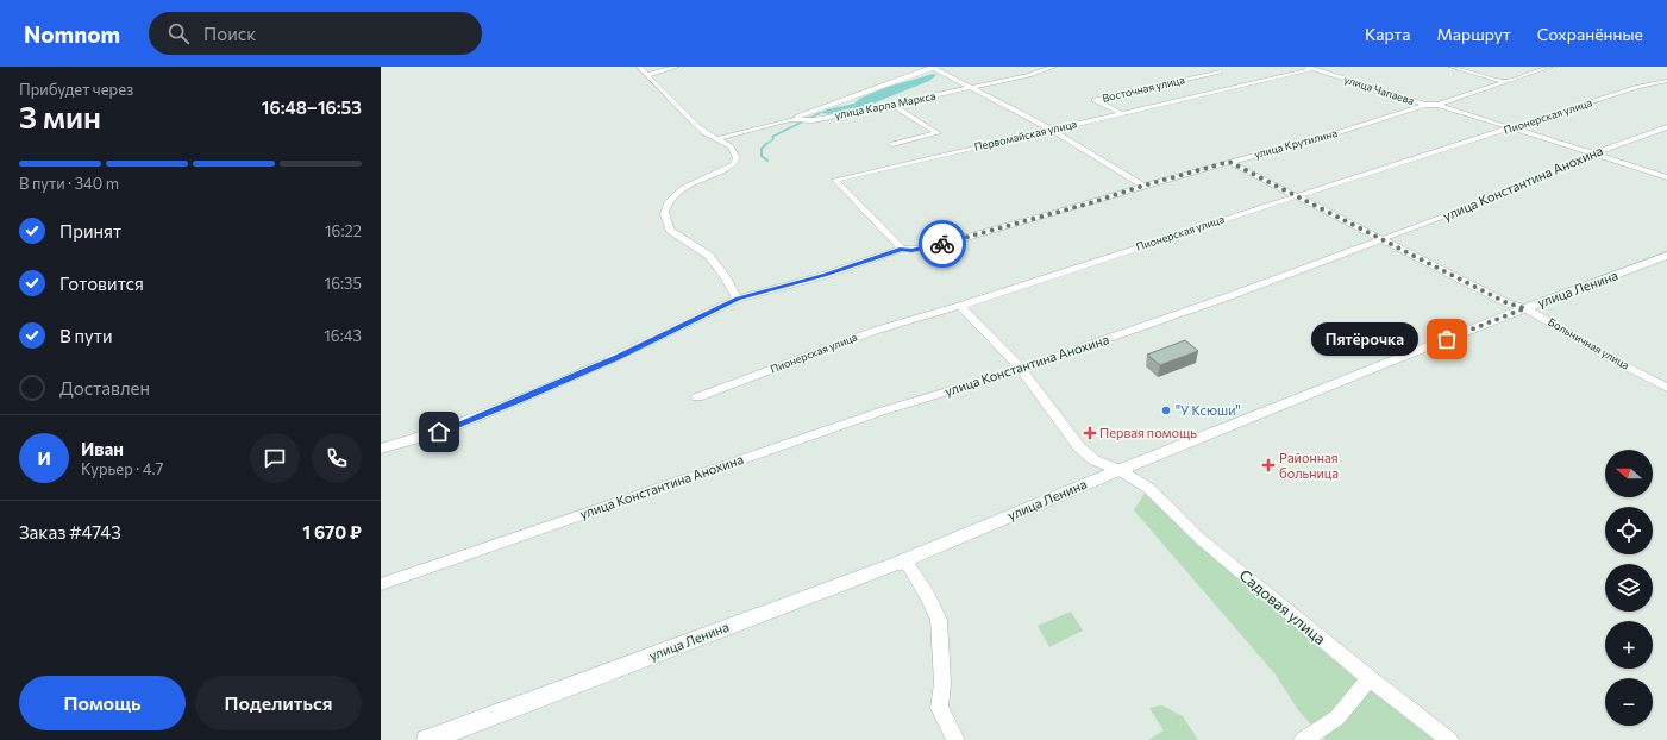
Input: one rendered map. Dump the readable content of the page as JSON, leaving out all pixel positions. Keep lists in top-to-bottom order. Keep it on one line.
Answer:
{"streets":{"main road":["улица Ленина"],"street":["Восточная улица","улица Чапаева","улица Карла Маркса","Пионерская улица","Первомайская улица","улица Крутилина","улица Константина Анохина","Больничная улица","Садовая улица"]},"crossings":[["Восточная улица","Первомайская улица"],["улица Чапаева","Первомайская улица"],["улица Чапаева","улица Крутилина"],["Пионерская улица","Больничная улица"],["Пионерская улица","Садовая улица"],["Первомайская улица","улица Крутилина"],["улица Крутилина","Больничная улица"],["улица Константина Анохина","Больничная улица"],["улица Константина Анохина","Садовая улица"],["улица Ленина","Больничная улица"],["улица Ленина","Садовая улица"]],"places":{"other":["Пятёрочка","\"У Ксюши\""],"health":["Первая помощь","Районная больница"]},"north":"left","page":{"header":"Nomnom","search":"Поиск","nav":["Карта","Маршрут","Сохранённые"],"heading":["3 мин","Прибудет через","16:48–16:53"],"panel":["Иван","Курьер · 4.7","Заказ #4743","1 670 ₽"],"bar":"В пути · 340 m","list":[["Принят","16:22"],["Готовится","16:35"],["В пути","16:43"],"Доставлен"],"bubble":"Пятёрочка","round":"И","map_buttons":["+","−"],"buttons":["Помощь","Поделиться"]}}
